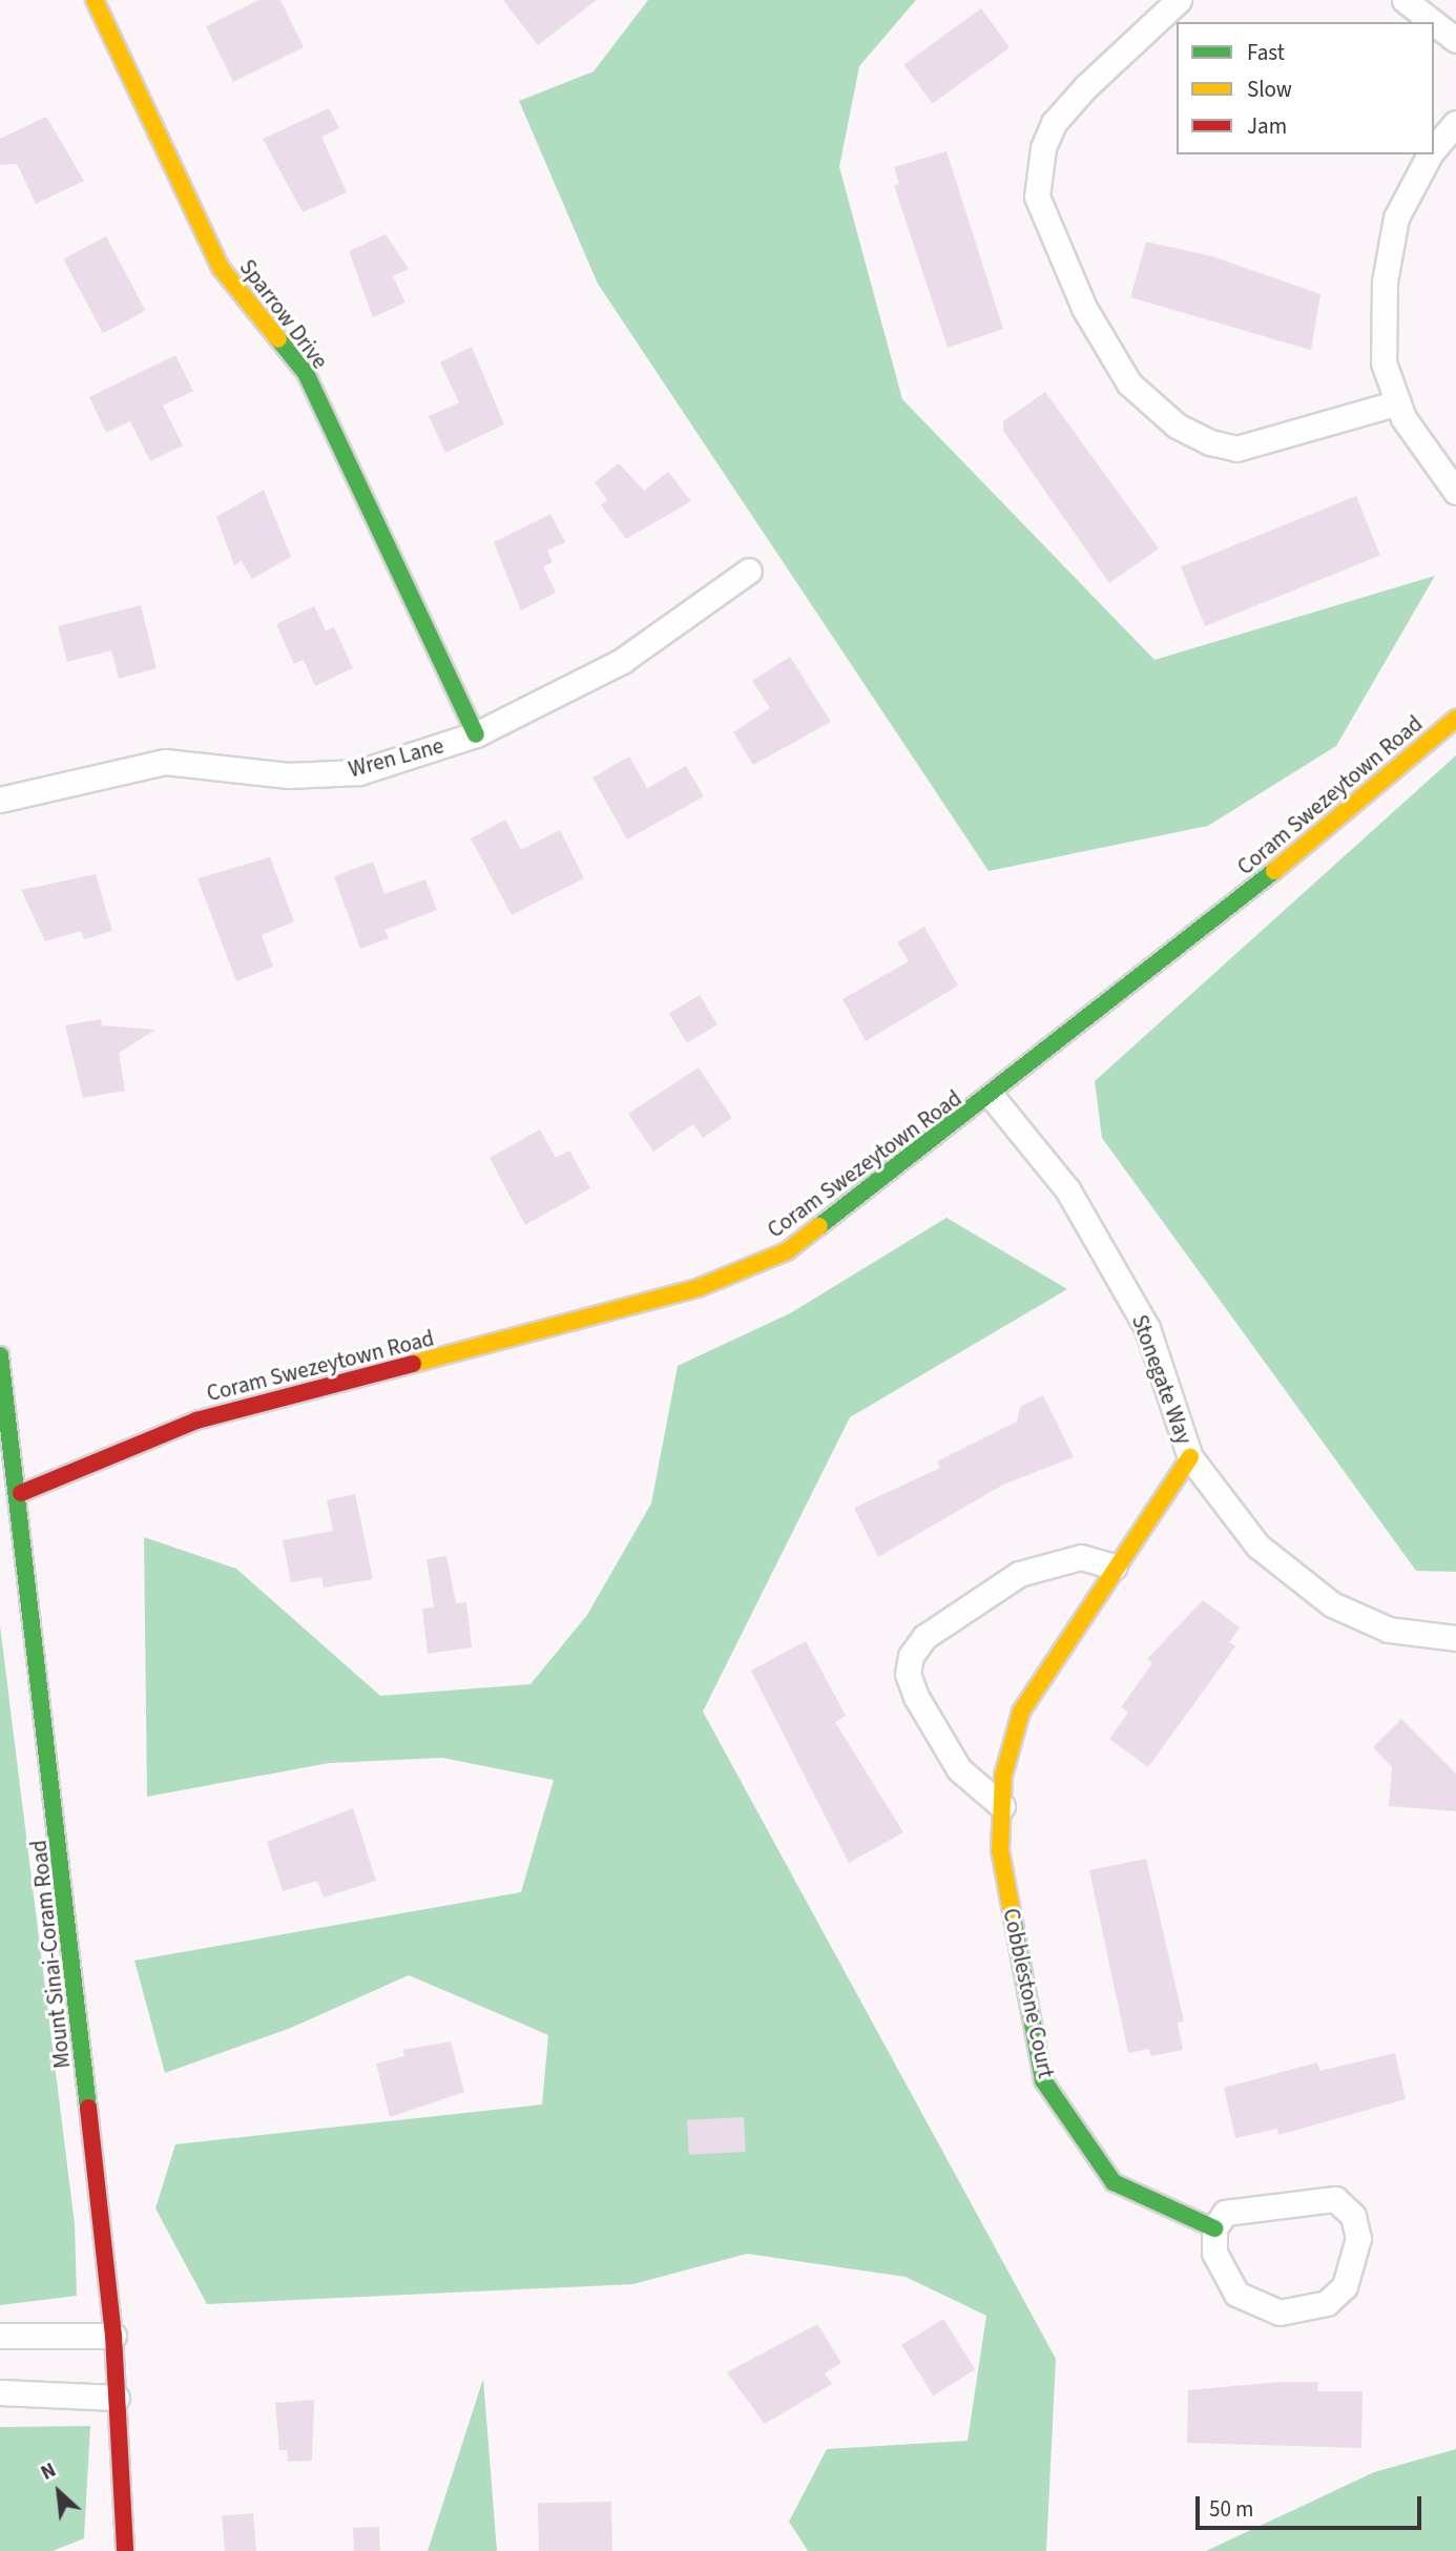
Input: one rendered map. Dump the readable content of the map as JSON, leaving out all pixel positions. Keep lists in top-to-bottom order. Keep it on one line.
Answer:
{"streets":{"street":["Sparrow Drive","Wren Lane","Coram Swezeytown Road","Stonegate Way","Mount Sinai-Coram Road","Cobblestone Court"]},"crossings":[["Sparrow Drive","Wren Lane"],["Coram Swezeytown Road","Stonegate Way"],["Coram Swezeytown Road","Mount Sinai-Coram Road"],["Stonegate Way","Cobblestone Court"]],"legend":["Fast","Slow","Jam"],"scale_bar":"50 m","north":"top left"}
